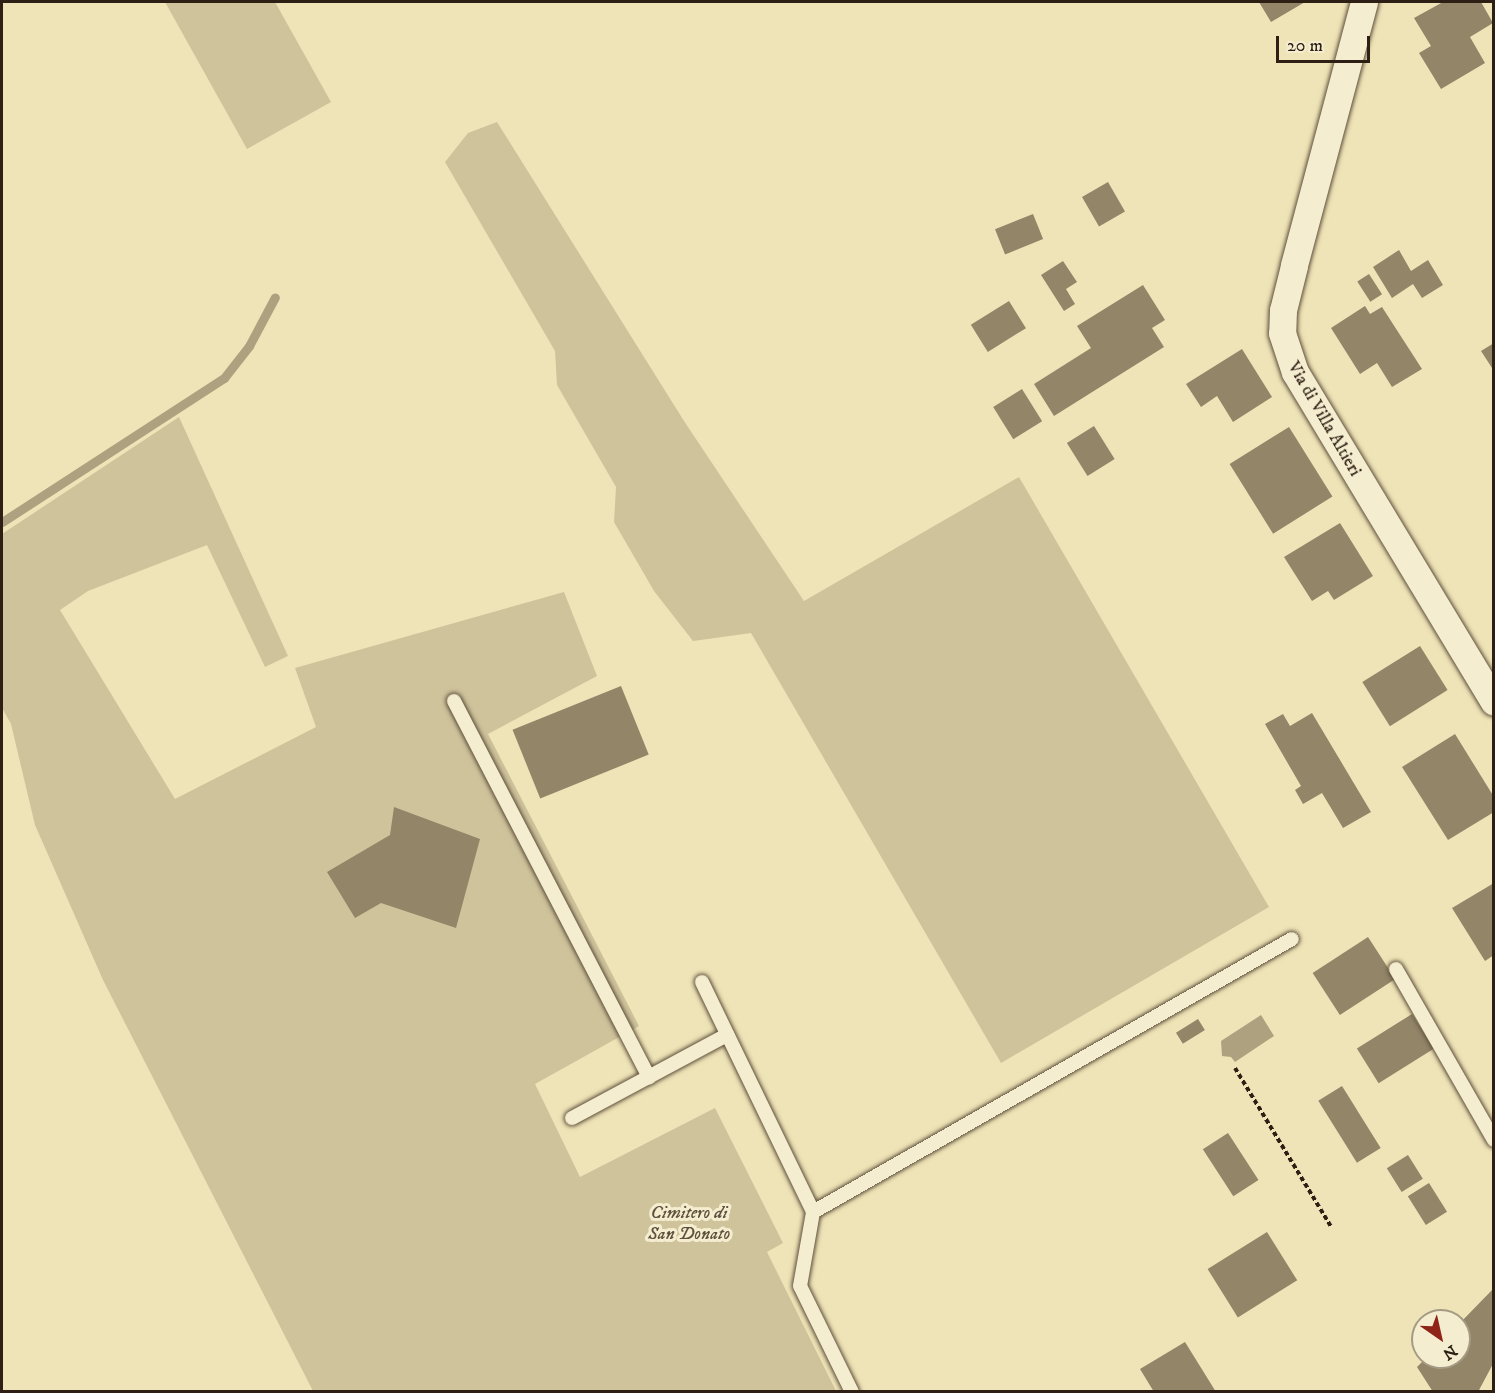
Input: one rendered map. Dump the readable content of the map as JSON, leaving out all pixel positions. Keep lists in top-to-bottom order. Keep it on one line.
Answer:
{"streets":{"street":["Via di Villa Altieri"]},"parks":["Cimitero di San Donato"],"scale_bar":"20 m","north":"bottom right"}
